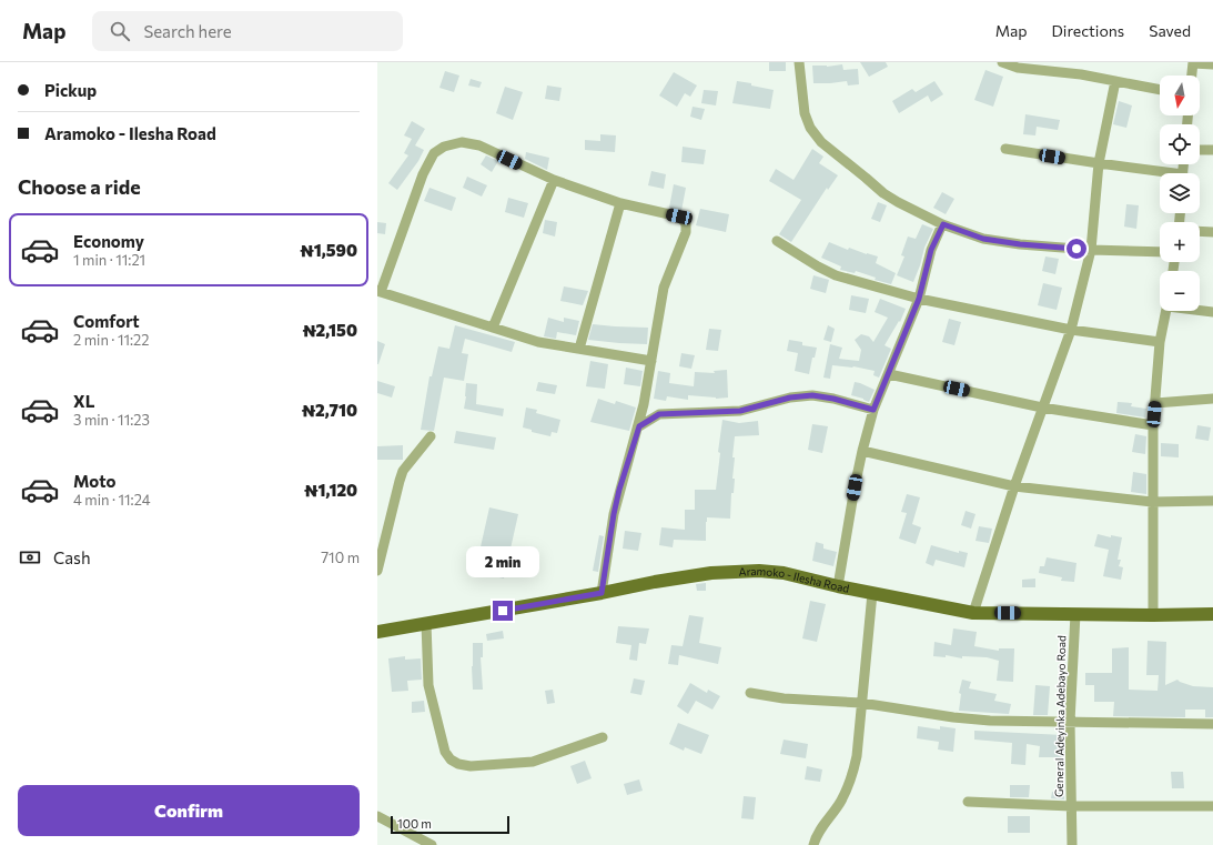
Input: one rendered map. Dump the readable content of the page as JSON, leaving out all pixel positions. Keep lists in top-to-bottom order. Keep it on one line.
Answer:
{"streets":{"main road":["Aramoko - Ilesha Road"],"street":["General Adeyinka Adebayo Road"]},"crossings":[["Aramoko - Ilesha Road","General Adeyinka Adebayo Road"]],"scale_bar":"100 m","north":"bottom","page":{"header":"Map","search":"Search here","nav":["Map","Directions","Saved"],"banner":["Pickup","Aramoko - Ilesha Road"],"map_buttons":["+","−"],"heading":"Choose a ride","list":[{"name":"Economy","note":"1 min · 11:21","value":"₦1,590"},{"name":"Comfort","note":"2 min · 11:22","value":"₦2,150"},{"name":"XL","note":"3 min · 11:23","value":"₦2,710"},{"name":"Moto","note":"4 min · 11:24","value":"₦1,120"}],"pay":["Cash","710 m"],"bubble":"2 min","buttons":"Confirm","scale":"100 m"}}
